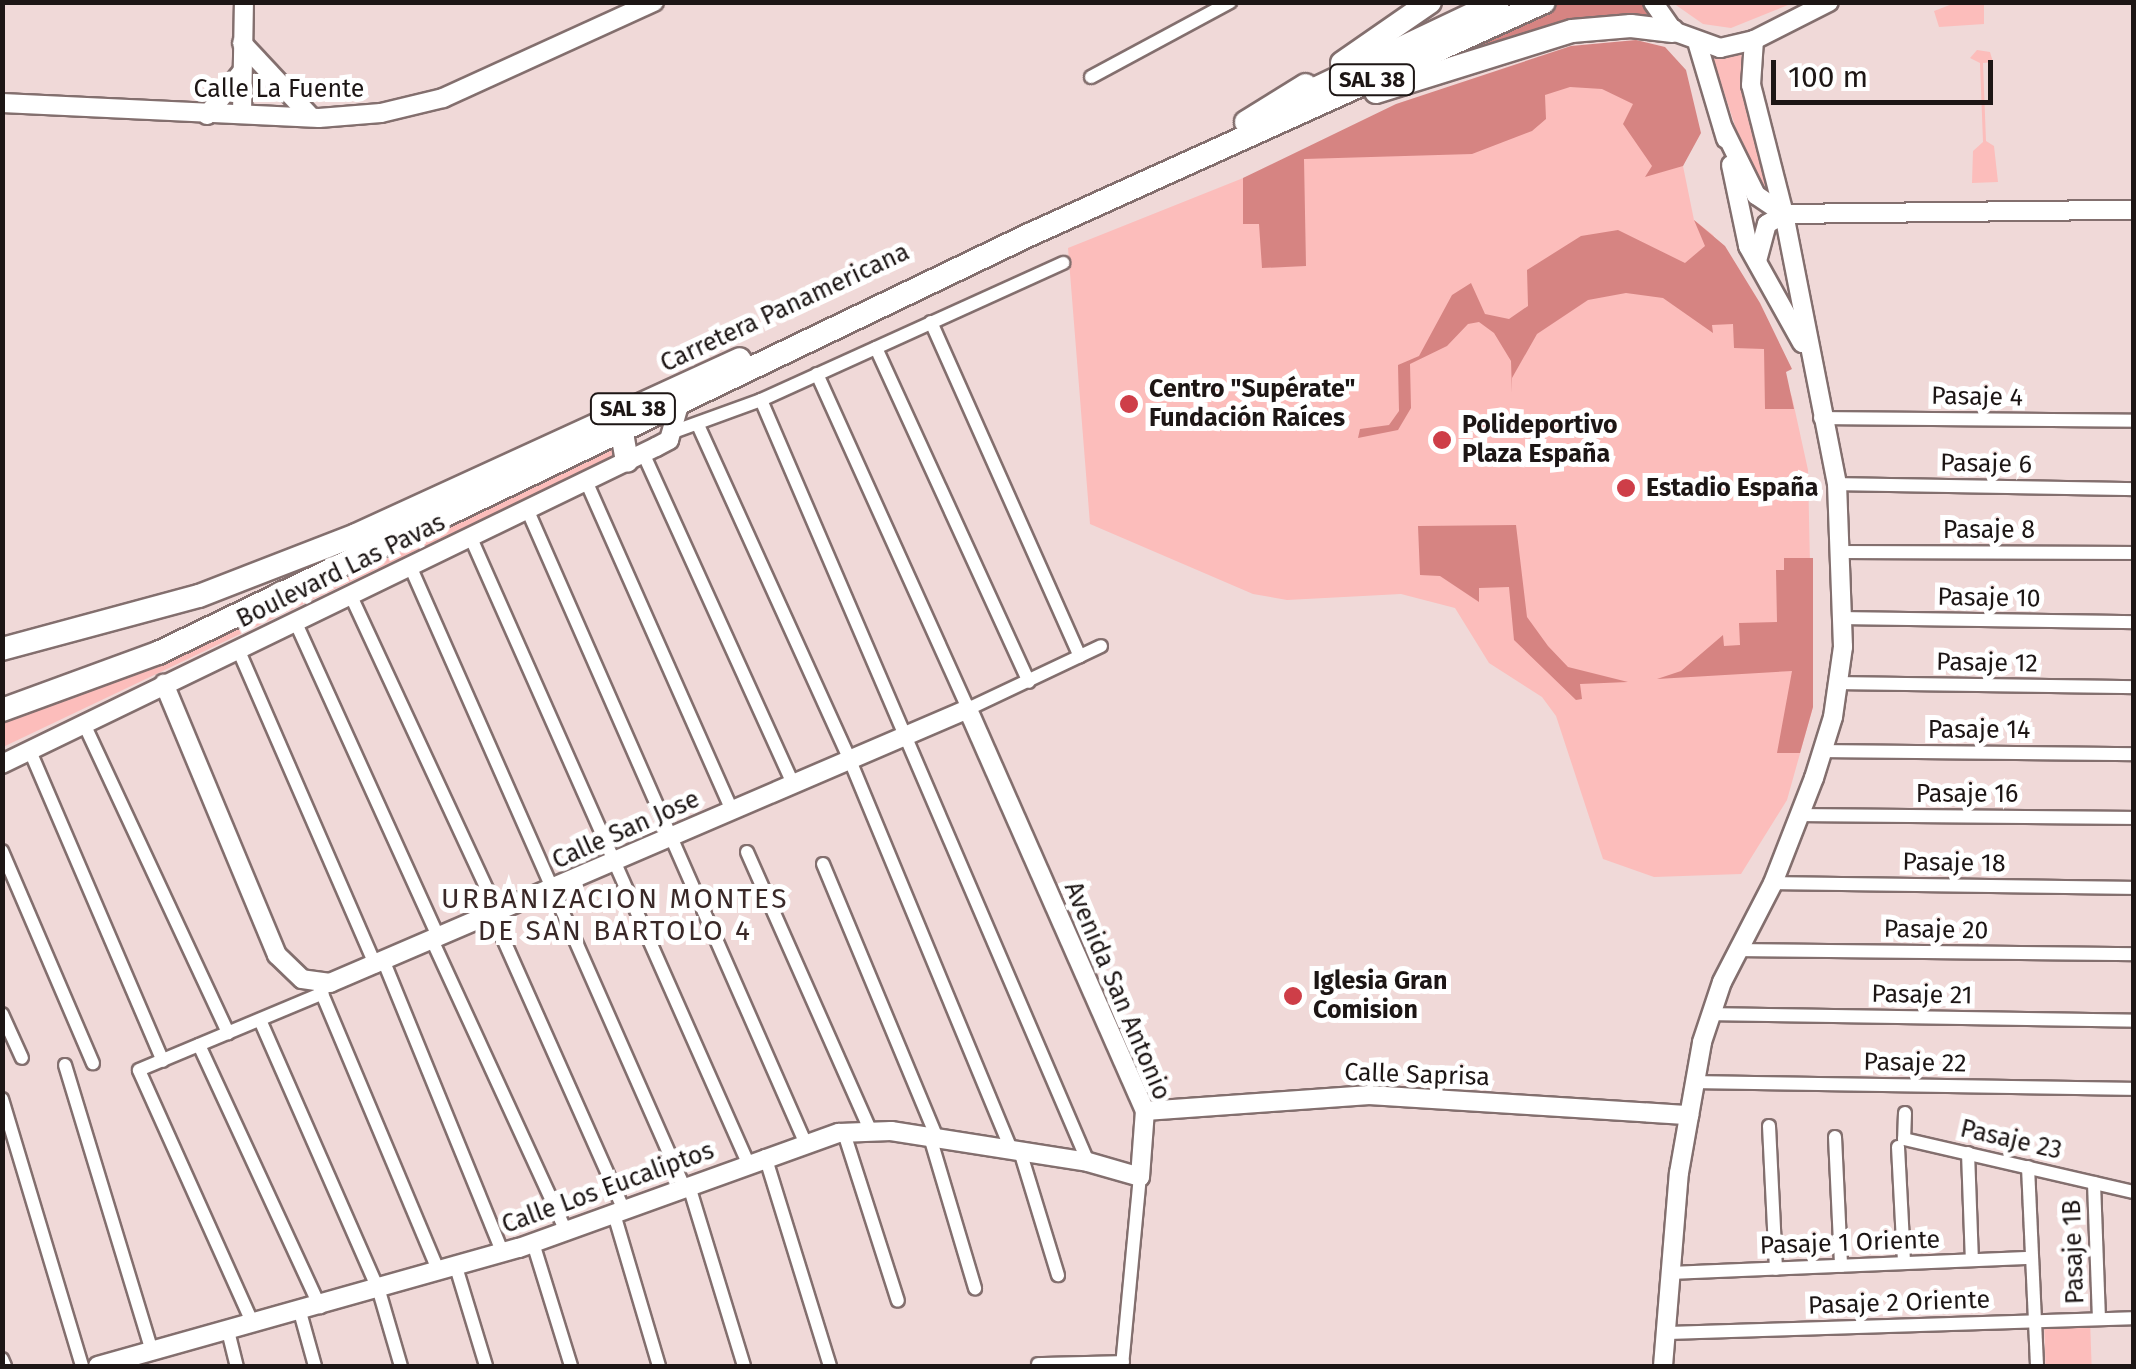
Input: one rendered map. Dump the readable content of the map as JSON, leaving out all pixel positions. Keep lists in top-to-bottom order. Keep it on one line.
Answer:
{"streets":{"highway":["SAL 38","Carretera Panamericana"],"street":["Calle La Fuente","Pasaje 4","Pasaje 6","Pasaje 8","Boulevard Las Pavas","Pasaje 10","Pasaje 12","Pasaje 14","Pasaje 16","Calle San Jose","Pasaje 18","Pasaje 20","Avenida San Antonio","Pasaje 21","Pasaje 22","Calle Saprisa","Pasaje 23","Calle Los Eucaliptos","Pasaje 1 Oriente","Pasaje 1B","Pasaje 2 Oriente"]},"crossings":[["SAL 38","Carretera Panamericana"],["Calle San Jose","Avenida San Antonio"],["Avenida San Antonio","Calle Saprisa"],["Avenida San Antonio","Calle Los Eucaliptos"],["Pasaje 23","Pasaje 1B"],["Pasaje 1B","Pasaje 2 Oriente"]],"districts":["URBANIZACION MONTES DE SAN BARTOLO 4"],"places":["Centro \"Supérate\" Fundación Raíces","Polideportivo Plaza España","Estadio España","Iglesia Gran Comision"],"scale_bar":"100 m"}
